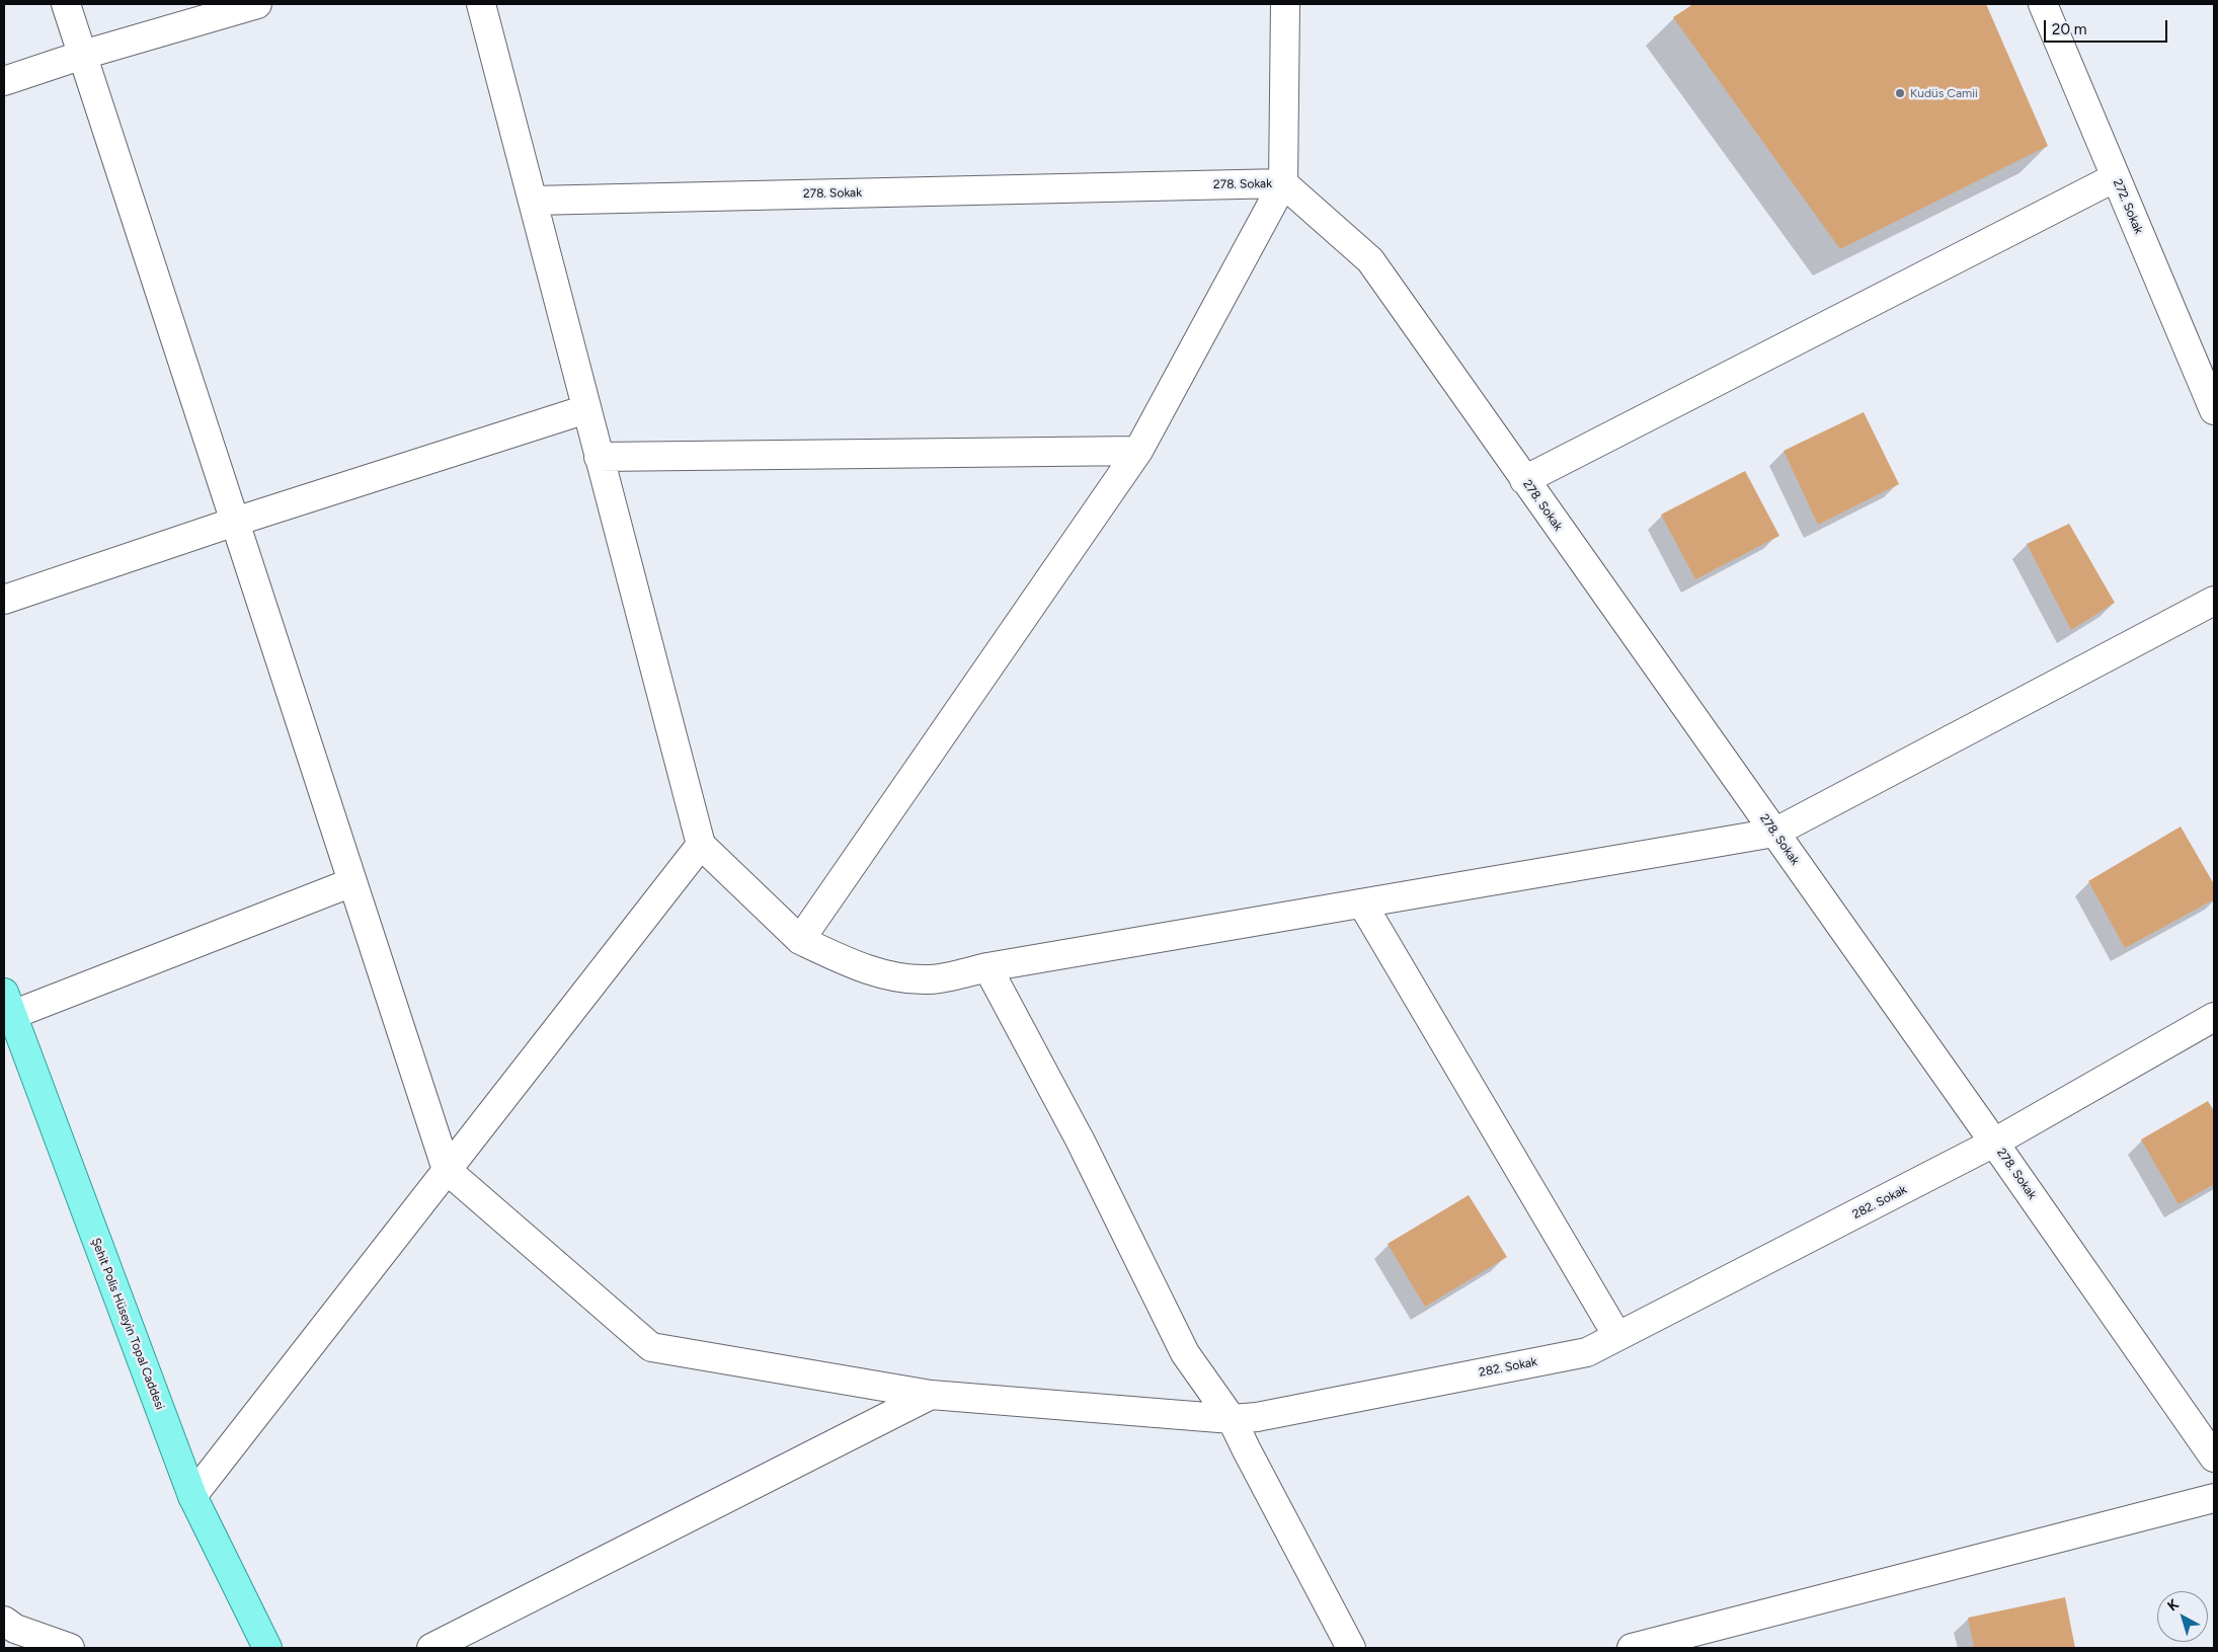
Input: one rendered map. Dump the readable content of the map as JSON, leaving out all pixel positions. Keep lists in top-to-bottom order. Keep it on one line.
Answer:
{"streets":{"main road":["Şehit Polis Hüseyin Topal Caddesi"],"street":["278. Sokak","272. Sokak","282. Sokak"]},"crossings":[["278. Sokak","282. Sokak"]],"places":["Kudüs Camii"],"scale_bar":"20 m","north":"top left"}
